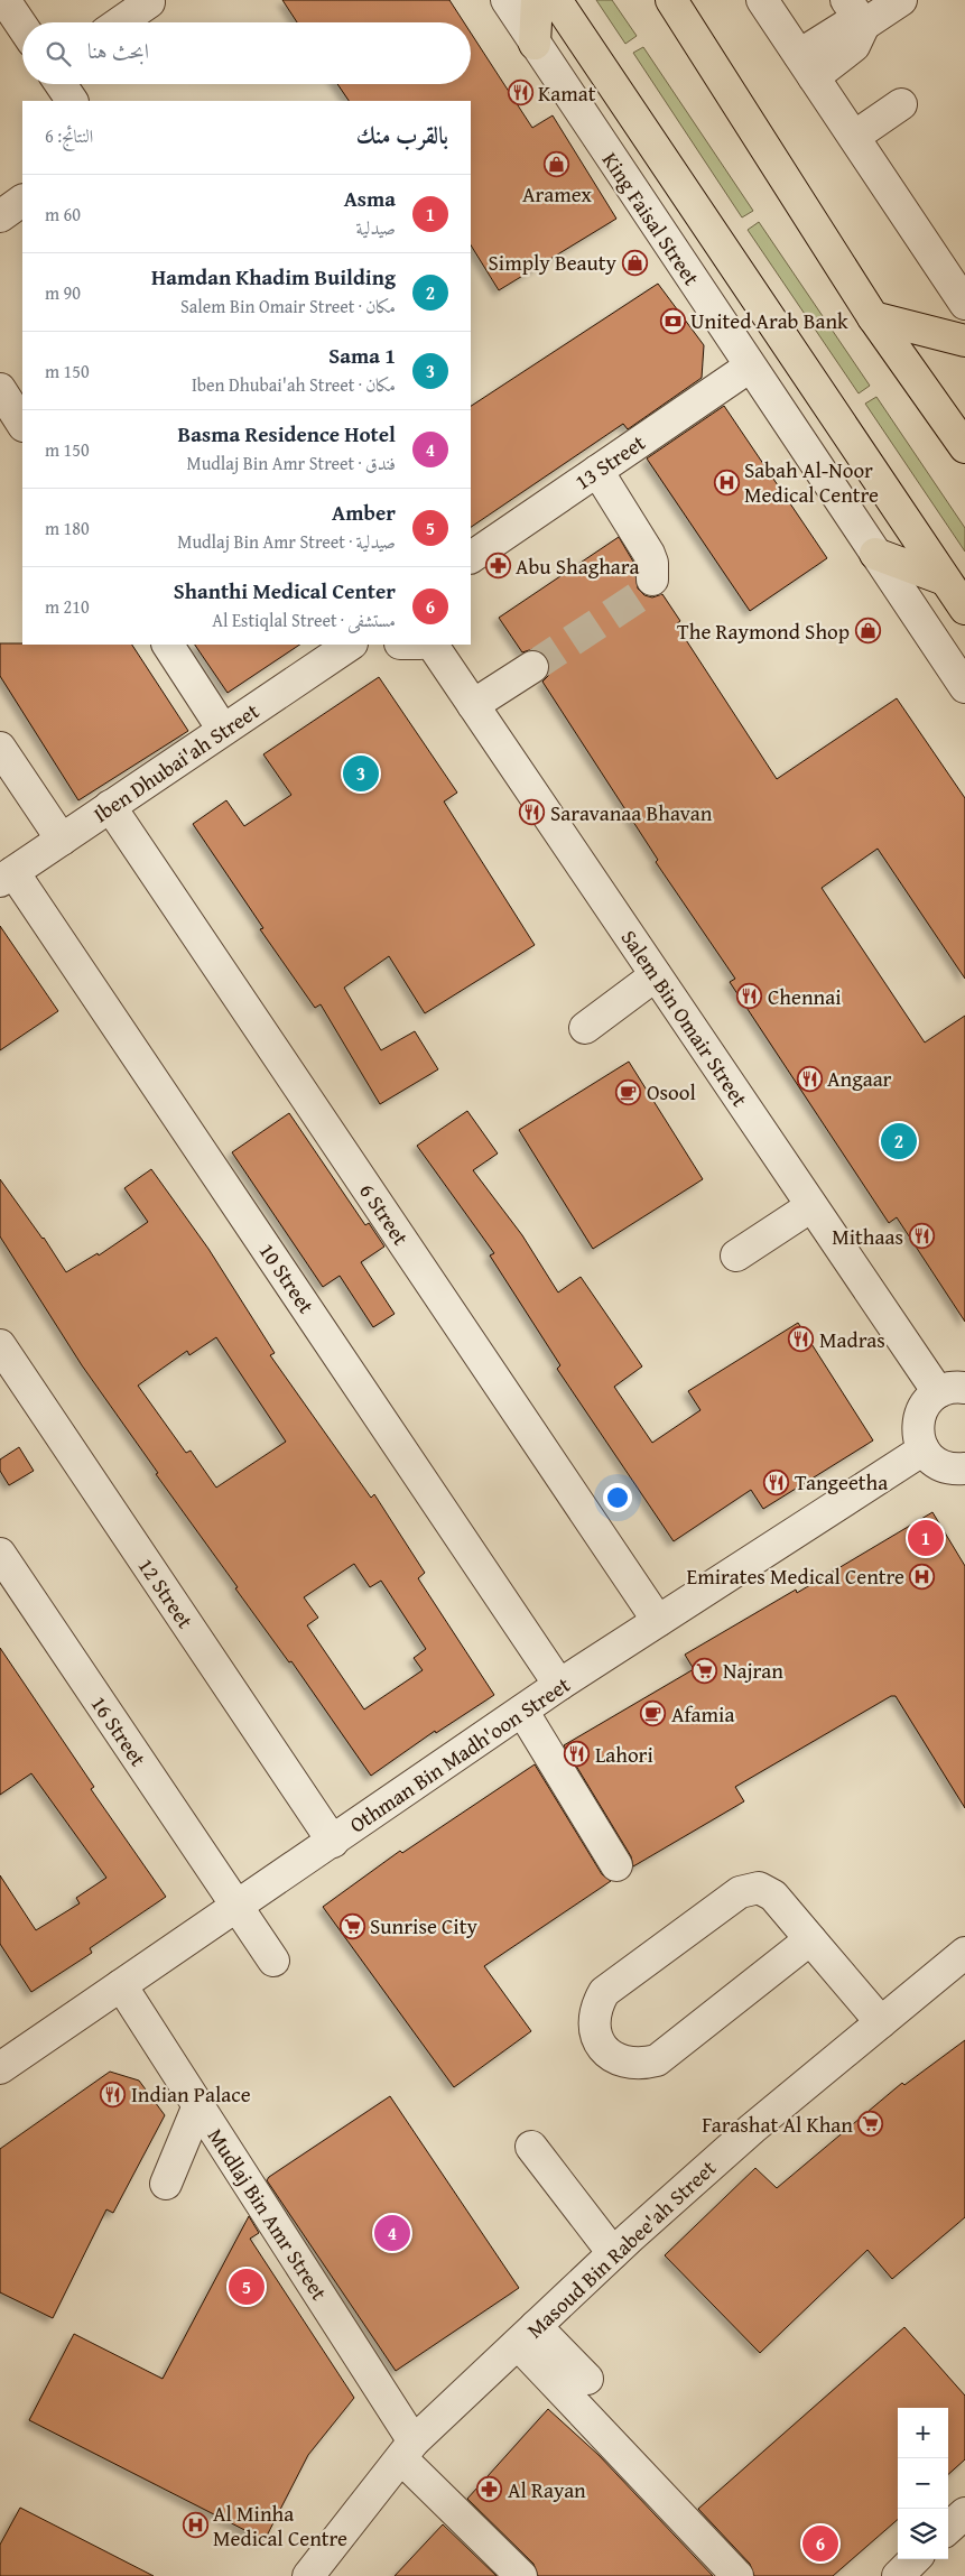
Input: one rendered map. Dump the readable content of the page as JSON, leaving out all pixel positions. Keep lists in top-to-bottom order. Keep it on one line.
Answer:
{"streets":{"main road":["King Faisal Street"],"street":["13 Street","Iben Dhubai'ah Street","Salem Bin Omair Street","6 Street","10 Street","12 Street","16 Street","Othman Bin Madh'oon Street","Mudlaj Bin Amr Street","Masoud Bin Rabee'ah Street"]},"crossings":[["King Faisal Street","13 Street"],["Iben Dhubai'ah Street","6 Street"],["Iben Dhubai'ah Street","10 Street"],["6 Street","Othman Bin Madh'oon Street"],["10 Street","Othman Bin Madh'oon Street"],["12 Street","Othman Bin Madh'oon Street"],["16 Street","Othman Bin Madh'oon Street"],["Othman Bin Madh'oon Street","Mudlaj Bin Amr Street"],["Mudlaj Bin Amr Street","Masoud Bin Rabee'ah Street"]],"places":{"restaurant":["Kamat","Saravanaa Bhavan","Chennai","Angaar","Mithaas","Madras","Tangeetha","Lahori","Indian Palace"],"shop":["Aramex","Simply Beauty","The Raymond Shop"],"bank":["United Arab Bank"],"hospital":["Sabah Al-Noor Medical Centre","Emirates Medical Centre","Al Minha Medical Centre"],"pharmacy":["Abu Shaghara","Al Rayan"],"cafe":["Osool","Afamia"],"supermarket":["Najran","Sunrise City","Farashat Al Khan"]},"page":{"search":"ابحث هنا","heading":["بالقرب منك","النتائج: 6"],"list":[{"mark":"1","name":"Asma","note":"صيدلية","value":"60 m"},{"mark":"2","name":"Hamdan Khadim Building","note":"مكان · Salem Bin Omair Street","value":"90 m"},{"mark":"3","name":"Sama 1","note":"مكان · Iben Dhubai'ah Street","value":"150 m"},{"mark":"4","name":"Basma Residence Hotel","note":"فندق · Mudlaj Bin Amr Street","value":"150 m"},{"mark":"5","name":"Amber","note":"صيدلية · Mudlaj Bin Amr Street","value":"180 m"},{"mark":"6","name":"Shanthi Medical Center","note":"مستشفى · Al Estiqlal Street","value":"210 m"}],"pins":["3","2","1","4","5","6"],"map_buttons":["+","−"]}}
